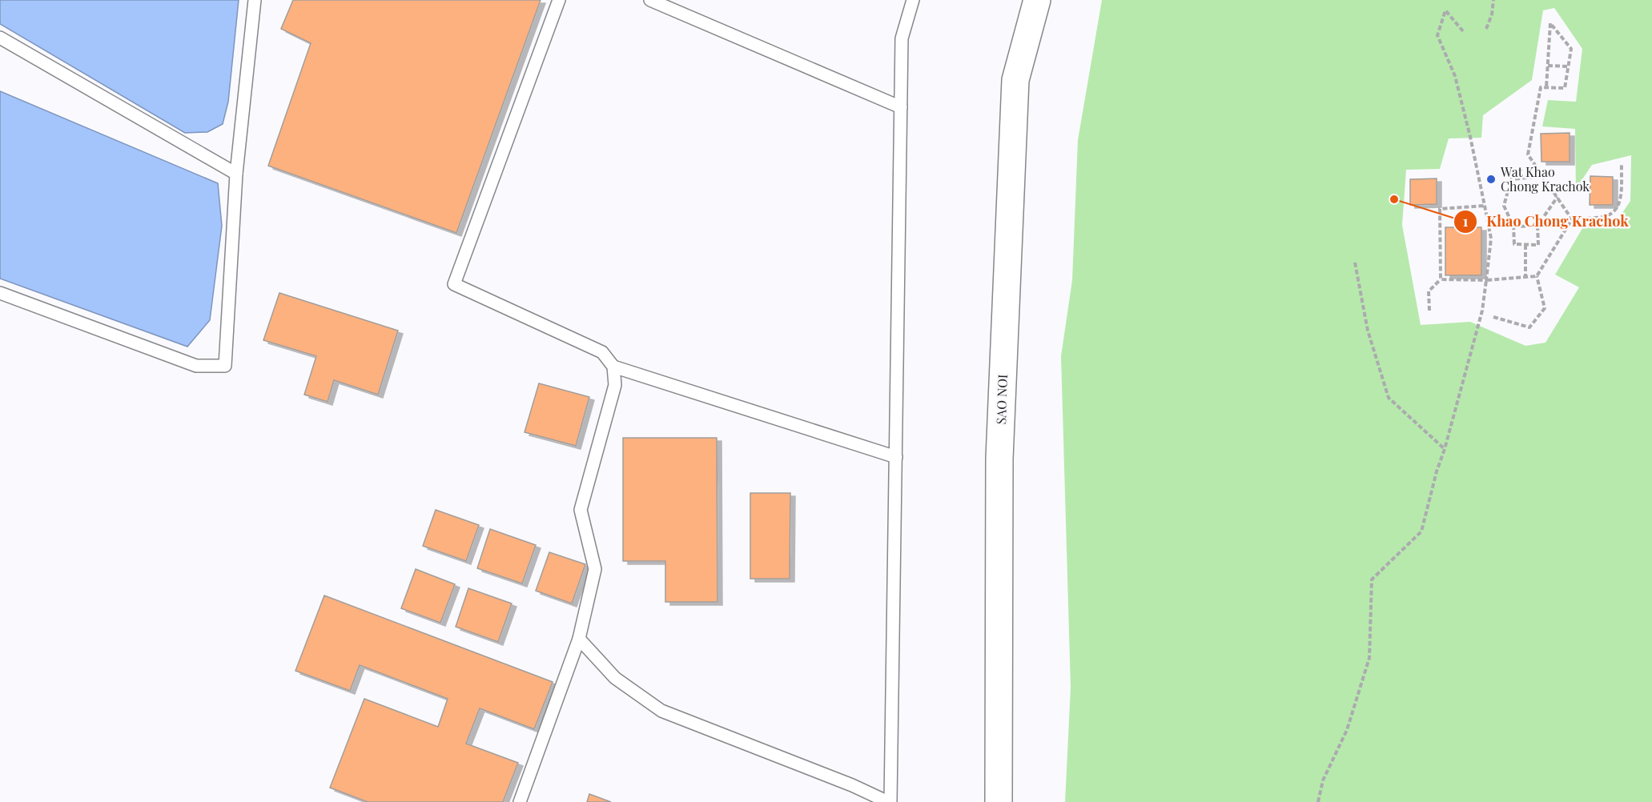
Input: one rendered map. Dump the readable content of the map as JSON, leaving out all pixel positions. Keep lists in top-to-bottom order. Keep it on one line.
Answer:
{"streets":{"street":["SAO NOI"]},"places":["Wat Khao Chong Krachok","Khao Chong Krachok"]}
